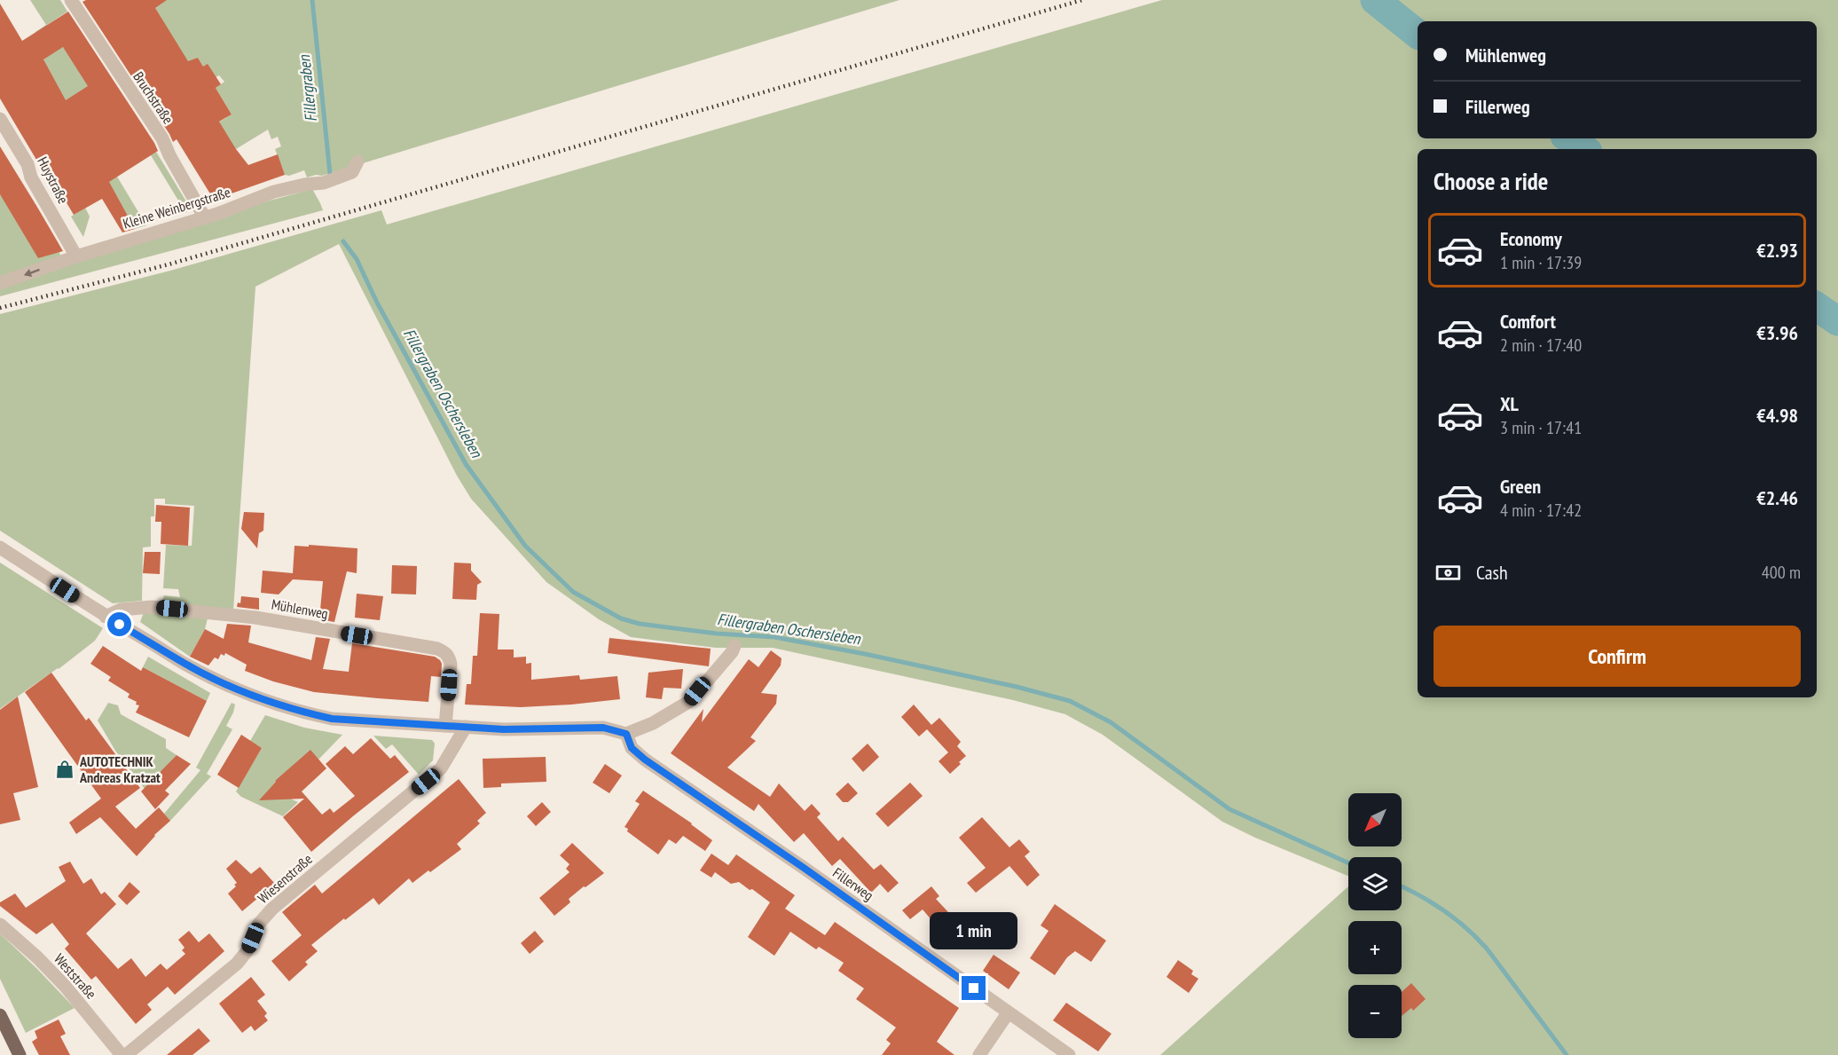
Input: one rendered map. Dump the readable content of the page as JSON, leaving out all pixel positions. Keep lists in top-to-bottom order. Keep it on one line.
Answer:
{"streets":{"street":["Bruchstraße","Huystraße","Kleine Weinbergstraße","Mühlenweg","Wiesenstraße","Fillerweg","Weststraße"]},"crossings":[["Bruchstraße","Kleine Weinbergstraße"],["Huystraße","Kleine Weinbergstraße"],["Wiesenstraße","Weststraße"]],"water":["Fillergraben","Fillergraben Oschersleben"],"places":{"shop":["AUTOTECHNIK Andreas Kratzat"]},"north":"bottom left","page":{"banner":["Mühlenweg","Fillerweg"],"heading":"Choose a ride","list":[{"name":"Economy","note":"1 min · 17:39","value":"€2.93"},{"name":"Comfort","note":"2 min · 17:40","value":"€3.96"},{"name":"XL","note":"3 min · 17:41","value":"€4.98"},{"name":"Green","note":"4 min · 17:42","value":"€2.46"}],"pay":["Cash","400 m"],"buttons":"Confirm","map_buttons":["+","−"],"bubble":"1 min"}}
